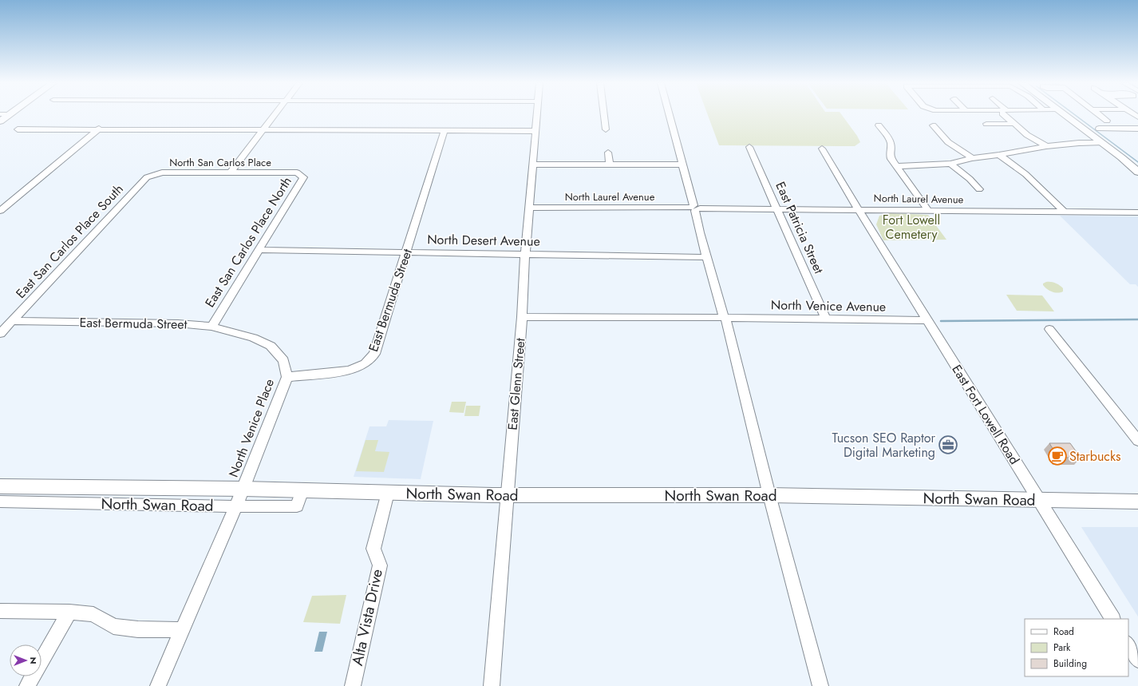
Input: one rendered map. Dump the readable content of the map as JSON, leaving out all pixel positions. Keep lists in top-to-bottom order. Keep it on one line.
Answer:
{"streets":{"main road":["North Swan Road"],"street":["North San Carlos Place","North Laurel Avenue","East Patricia Street","North Desert Avenue","East San Carlos Place South","East San Carlos Place North","East Bermuda Street","North Venice Avenue","East Glenn Street","East Fort Lowell Road","North Venice Place","Alta Vista Drive"]},"crossings":[["North San Carlos Place","East San Carlos Place South"],["North San Carlos Place","East San Carlos Place North"],["North Laurel Avenue","East Patricia Street"],["North Laurel Avenue","East Glenn Street"],["North Laurel Avenue","East Fort Lowell Road"],["East Patricia Street","North Venice Avenue"],["North Desert Avenue","East San Carlos Place North"],["North Desert Avenue","East Bermuda Street"],["North Desert Avenue","East Glenn Street"],["East San Carlos Place South","East Bermuda Street"],["East San Carlos Place North","East Bermuda Street"],["East Bermuda Street","North Venice Place"],["North Venice Avenue","East Glenn Street"],["North Venice Avenue","East Fort Lowell Road"],["East Glenn Street","North Swan Road"],["East Fort Lowell Road","North Swan Road"],["North Venice Place","North Swan Road"],["North Swan Road","Alta Vista Drive"]],"parks":["Fort Lowell Cemetery"],"places":{"office":["Tucson SEO Raptor Digital Marketing"],"cafe":["Starbucks"]},"legend":["Road","Park","Building"],"north":"right"}
